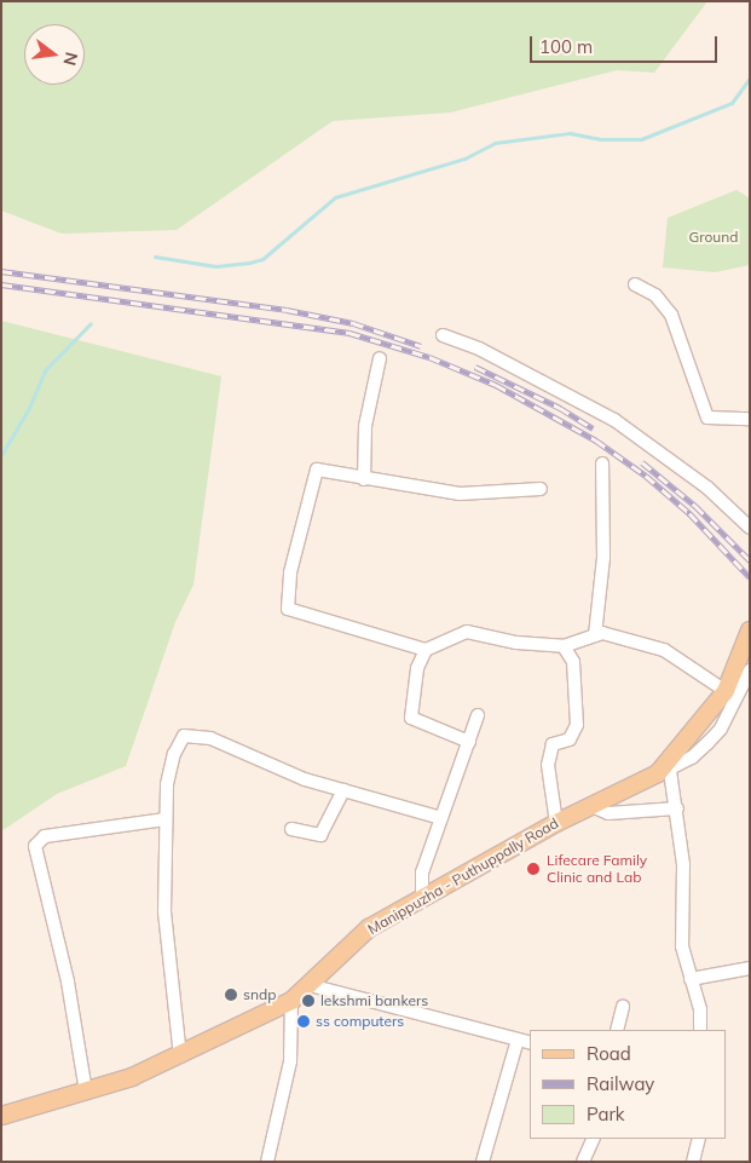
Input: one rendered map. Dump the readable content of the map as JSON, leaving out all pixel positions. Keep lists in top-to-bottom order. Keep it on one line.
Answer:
{"streets":{"main road":["Manippuzha - Puthuppally Road"]},"parks":["Ground"],"places":["Lifecare Family Clinic and Lab","sndp","lekshmi bankers","ss computers"],"legend":["Road","Railway","Park"],"scale_bar":"100 m","north":"right"}
